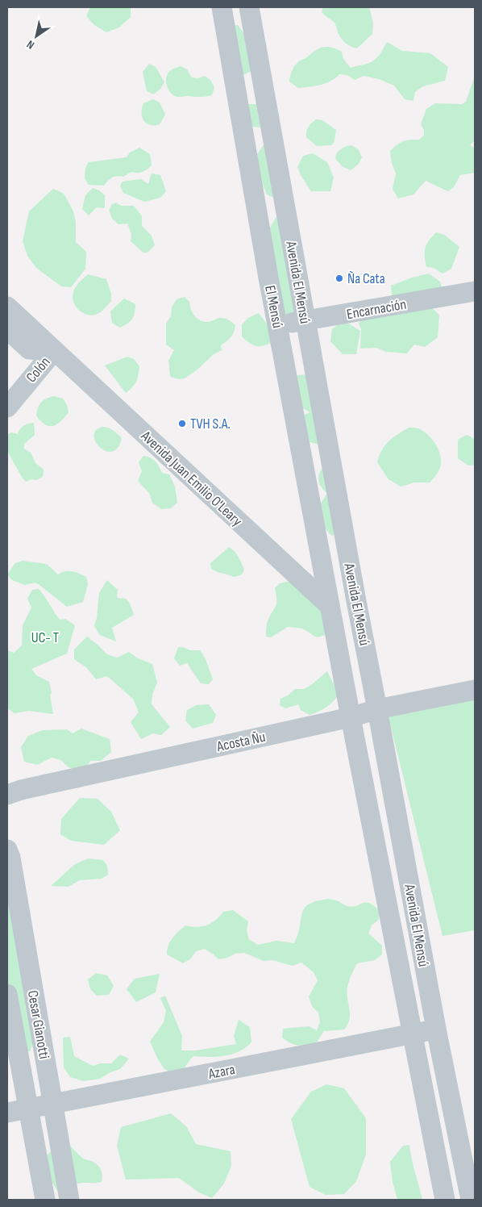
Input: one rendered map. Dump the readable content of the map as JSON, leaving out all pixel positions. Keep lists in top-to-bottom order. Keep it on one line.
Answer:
{"streets":{"street":["Avenida El Mensú","El Mensú","Encarnación","Colón","Avenida Juan Emilio O'Leary","Acosta Ñu","Cesar Gianotti","Azara"]},"crossings":[["Avenida El Mensú","El Mensú"],["Avenida El Mensú","Encarnación"],["Avenida El Mensú","Avenida Juan Emilio O'Leary"],["Avenida El Mensú","Acosta Ñu"],["Avenida El Mensú","Azara"],["El Mensú","Encarnación"],["El Mensú","Avenida Juan Emilio O'Leary"],["Colón","Avenida Juan Emilio O'Leary"],["Cesar Gianotti","Azara"]],"parks":["UC- T"],"places":["Ña Cata","TVH S.A."],"north":"bottom left"}
